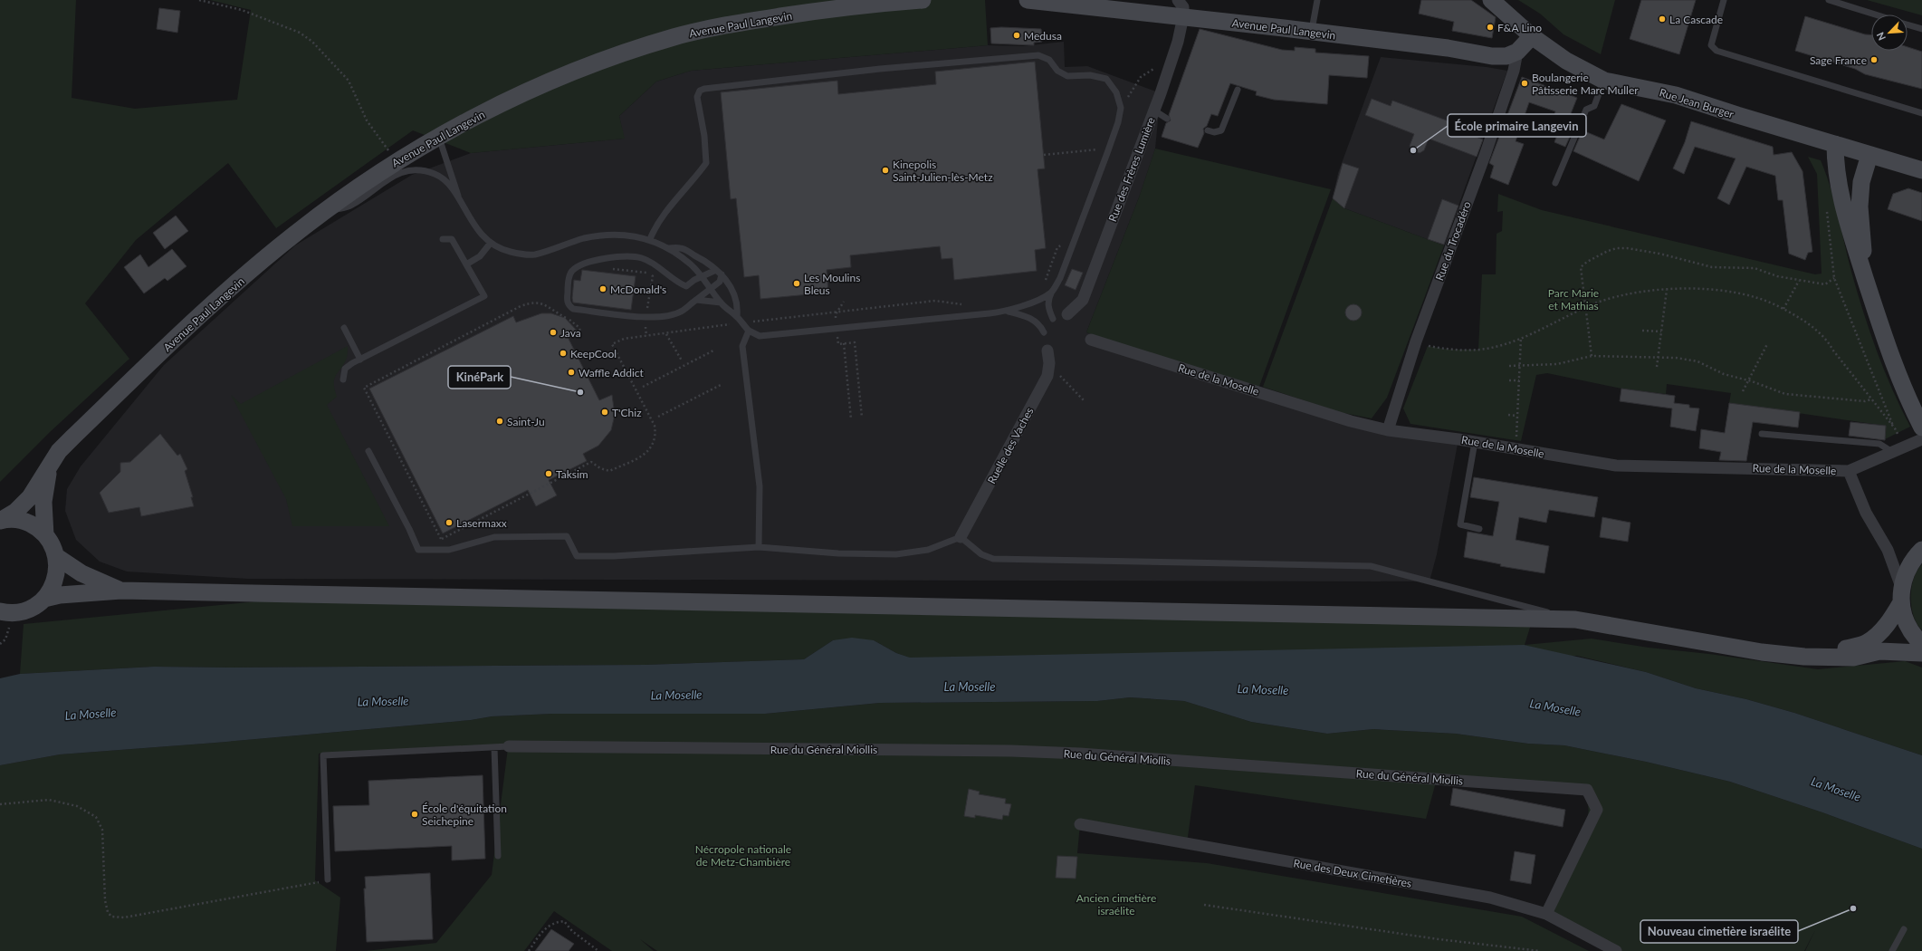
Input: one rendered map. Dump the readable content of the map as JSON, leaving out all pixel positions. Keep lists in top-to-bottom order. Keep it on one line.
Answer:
{"streets":{"main road":["Avenue Paul Langevin","Rue Jean Burger"],"street":["Rue des Frères Lumière","Rue du Trocadéro","Rue de la Moselle","Ruelle des Vaches","Rue du Général Miollis","Rue des Deux Cimetières"]},"crossings":[["Avenue Paul Langevin","Rue des Frères Lumière"],["Avenue Paul Langevin","Rue du Trocadéro"],["Rue du Trocadéro","Rue de la Moselle"],["Rue du Général Miollis","Rue des Deux Cimetières"]],"water":["La Moselle"],"parks":["Parc Marie et Mathias","Nécropole nationale de Metz-Chambière","Ancien cimetière israélite"],"places":["La Cascade","F&A Lino","Medusa","Sage France","Boulangerie Pâtisserie Marc Muller","École primaire Langevin","Kinepolis Saint-Julien-lès-Metz","Les Moulins Bleus","McDonald's","Java","KeepCool","Waffle Addict","KinéPark","T'Chiz","Saint-Ju","Taksim","Lasermaxx","École d'équitation Seichepine","Nouveau cimetière israélite"],"north":"bottom left"}
